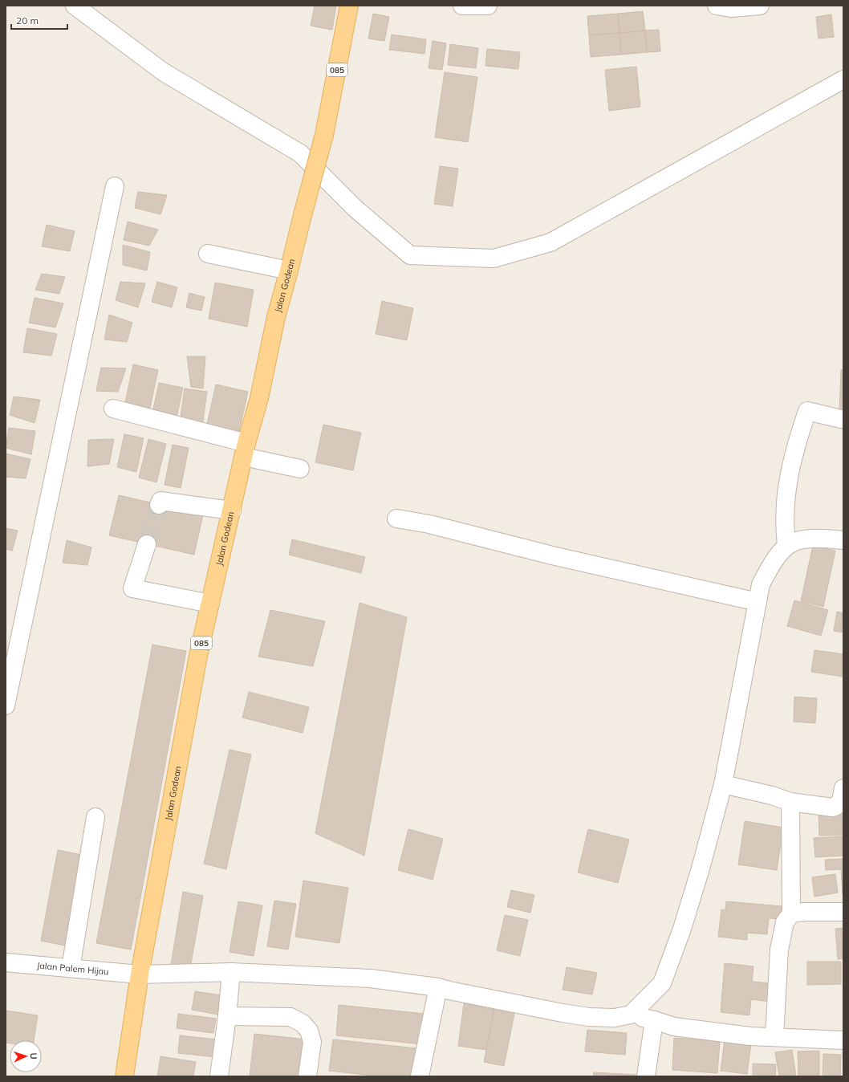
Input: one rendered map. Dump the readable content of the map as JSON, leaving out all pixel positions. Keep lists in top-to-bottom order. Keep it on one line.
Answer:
{"streets":{"main road":["085","Jalan Godean"],"street":["Jalan Palem Hijau"]},"crossings":[["Jalan Godean","Jalan Palem Hijau"]],"scale_bar":"20 m","north":"right"}
